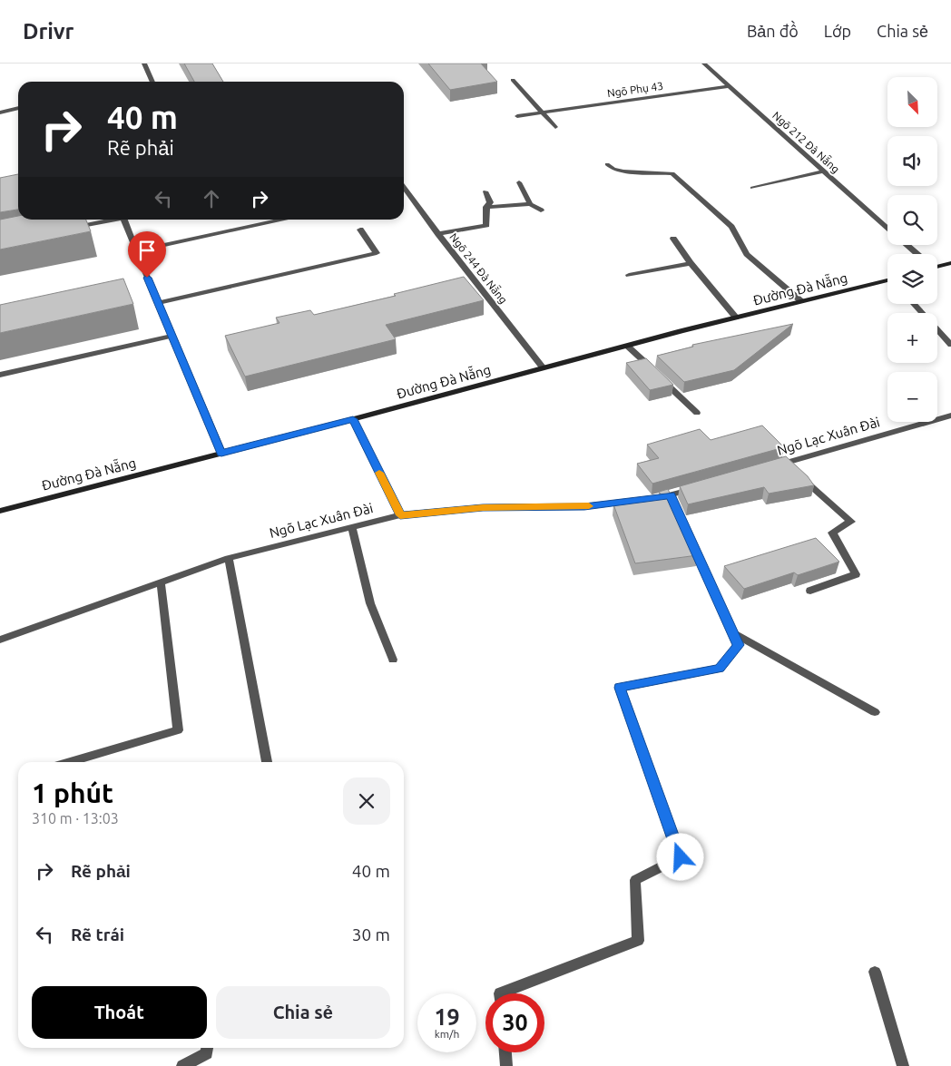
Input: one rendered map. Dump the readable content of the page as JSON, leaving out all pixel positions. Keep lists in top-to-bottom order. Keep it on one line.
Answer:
{"streets":{"main road":["Đường Đà Nẵng"],"street":["Ngõ Phụ 43","Ngõ 212 Đà Nẵng","Ngõ 244 Đà Nẵng","Ngõ Lạc Xuân Đài"]},"crossings":[["Ngõ Phụ 43","Ngõ 212 Đà Nẵng"],["Ngõ 244 Đà Nẵng","Đường Đà Nẵng"]],"north":"bottom right","page":{"header":"Drivr","nav":["Bản đồ","Lớp","Chia sẻ"],"map_buttons":["+","−"],"turn":["40 m","Rẽ phải"],"heading":["1 phút","310 m · 13:03"],"list":[{"name":"Rẽ phải","value":"40 m"},{"name":"Rẽ trái","value":"30 m"}],"buttons":["Thoát","Chia sẻ"],"speed":"19 km/h","limit":"30"}}
